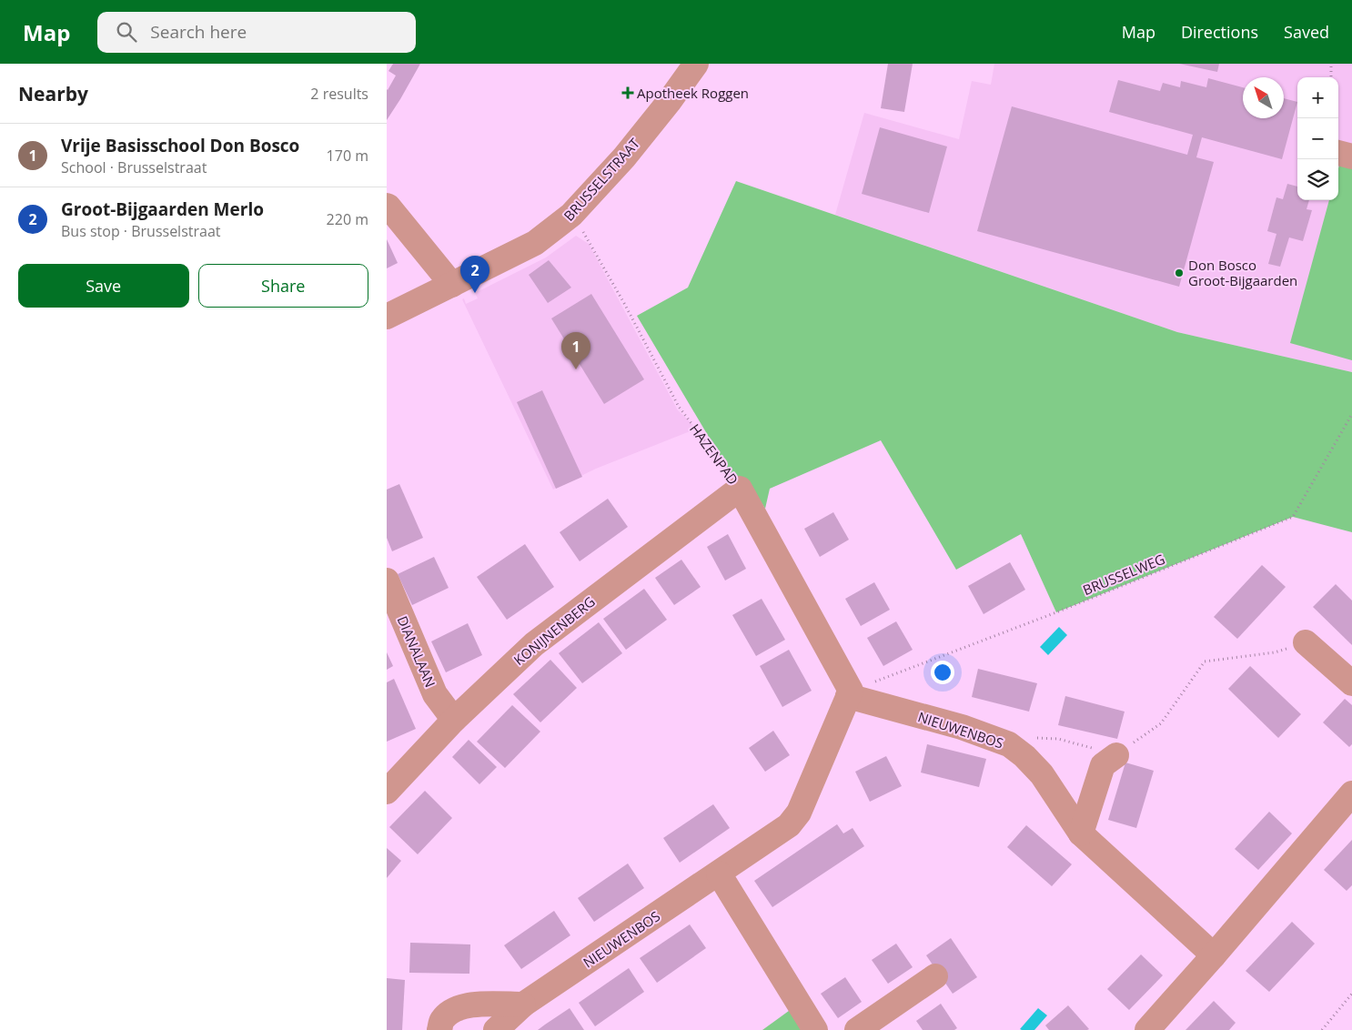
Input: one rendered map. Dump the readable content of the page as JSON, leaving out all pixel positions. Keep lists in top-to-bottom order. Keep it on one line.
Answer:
{"streets":{"street":["BRUSSELSTRAAT","HAZENPAD","KONIJNENBERG","DIANALAAN","NIEUWENBOS"],"path":["BRUSSELWEG"]},"crossings":[["BRUSSELSTRAAT","HAZENPAD"],["HAZENPAD","BRUSSELWEG"],["HAZENPAD","KONIJNENBERG"],["HAZENPAD","NIEUWENBOS"],["BRUSSELWEG","NIEUWENBOS"],["KONIJNENBERG","DIANALAAN"]],"places":{"health":["Apotheek Roggen"],"other":["Don Bosco Groot-Bijgaarden"]},"north":"top left","page":{"header":"Map","search":"Search here","nav":["Map","Directions","Saved"],"heading":["Nearby","2 results"],"map_buttons":["+","−"],"list":[{"mark":"1","name":"Vrije Basisschool Don Bosco","note":"School · Brusselstraat","value":"170 m"},{"mark":"2","name":"Groot-Bijgaarden Merlo","note":"Bus stop · Brusselstraat","value":"220 m"}],"buttons":["Save","Share"],"pins":["2","1"]}}
